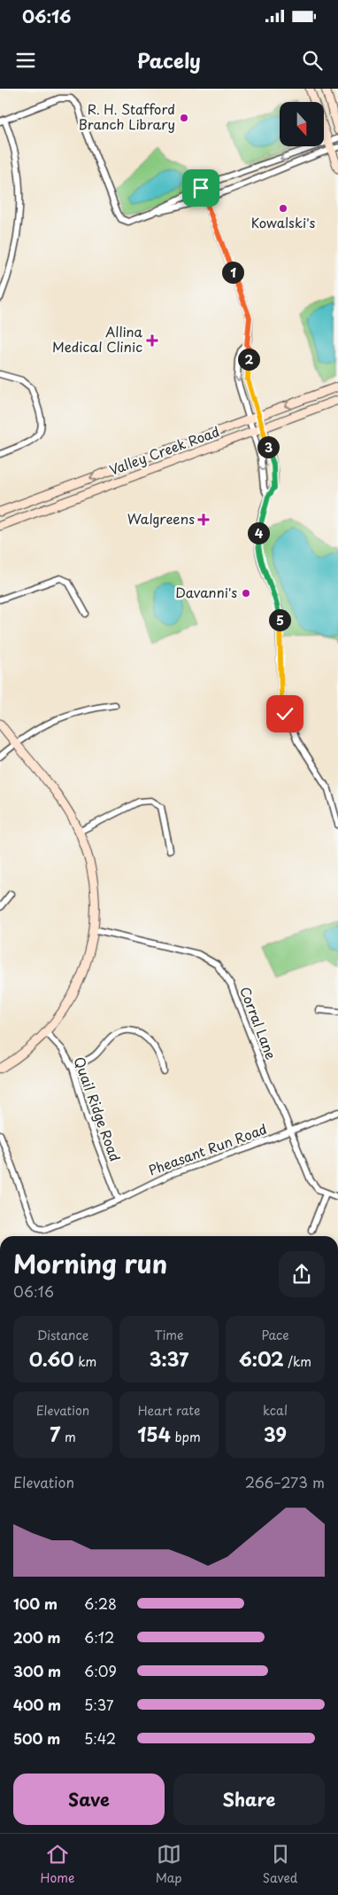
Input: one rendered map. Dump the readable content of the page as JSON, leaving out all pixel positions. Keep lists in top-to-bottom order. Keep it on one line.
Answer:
{"streets":{"main road":["Valley Creek Road"],"street":["Corral Lane","Quail Ridge Road","Pheasant Run Road"]},"crossings":[["Corral Lane","Pheasant Run Road"],["Quail Ridge Road","Pheasant Run Road"]],"places":{"other":["R. H. Stafford Branch Library","Kowalski's","Davanni's"],"health":["Allina Medical Clinic","Walgreens"]},"north":"bottom","page":{"status":"06:16","header":"Pacely","pins":["1","2","3","4","5"],"heading":["Morning run","06:16"],"stats":[["Distance","0.60 km"],["Time","3:37"],["Pace","6:02 /km"],["Elevation","7 m"],["Heart rate","154 bpm"],["kcal","39"]],"chart":["Elevation","266–273 m"],"list":[{"name":"100 m","note":"6:28"},{"name":"200 m","note":"6:12"},{"name":"300 m","note":"6:09"},{"name":"400 m","note":"5:37"},{"name":"500 m","note":"5:42"}],"buttons":["Save","Share"],"tabs":["Home","Map","Saved"]}}
